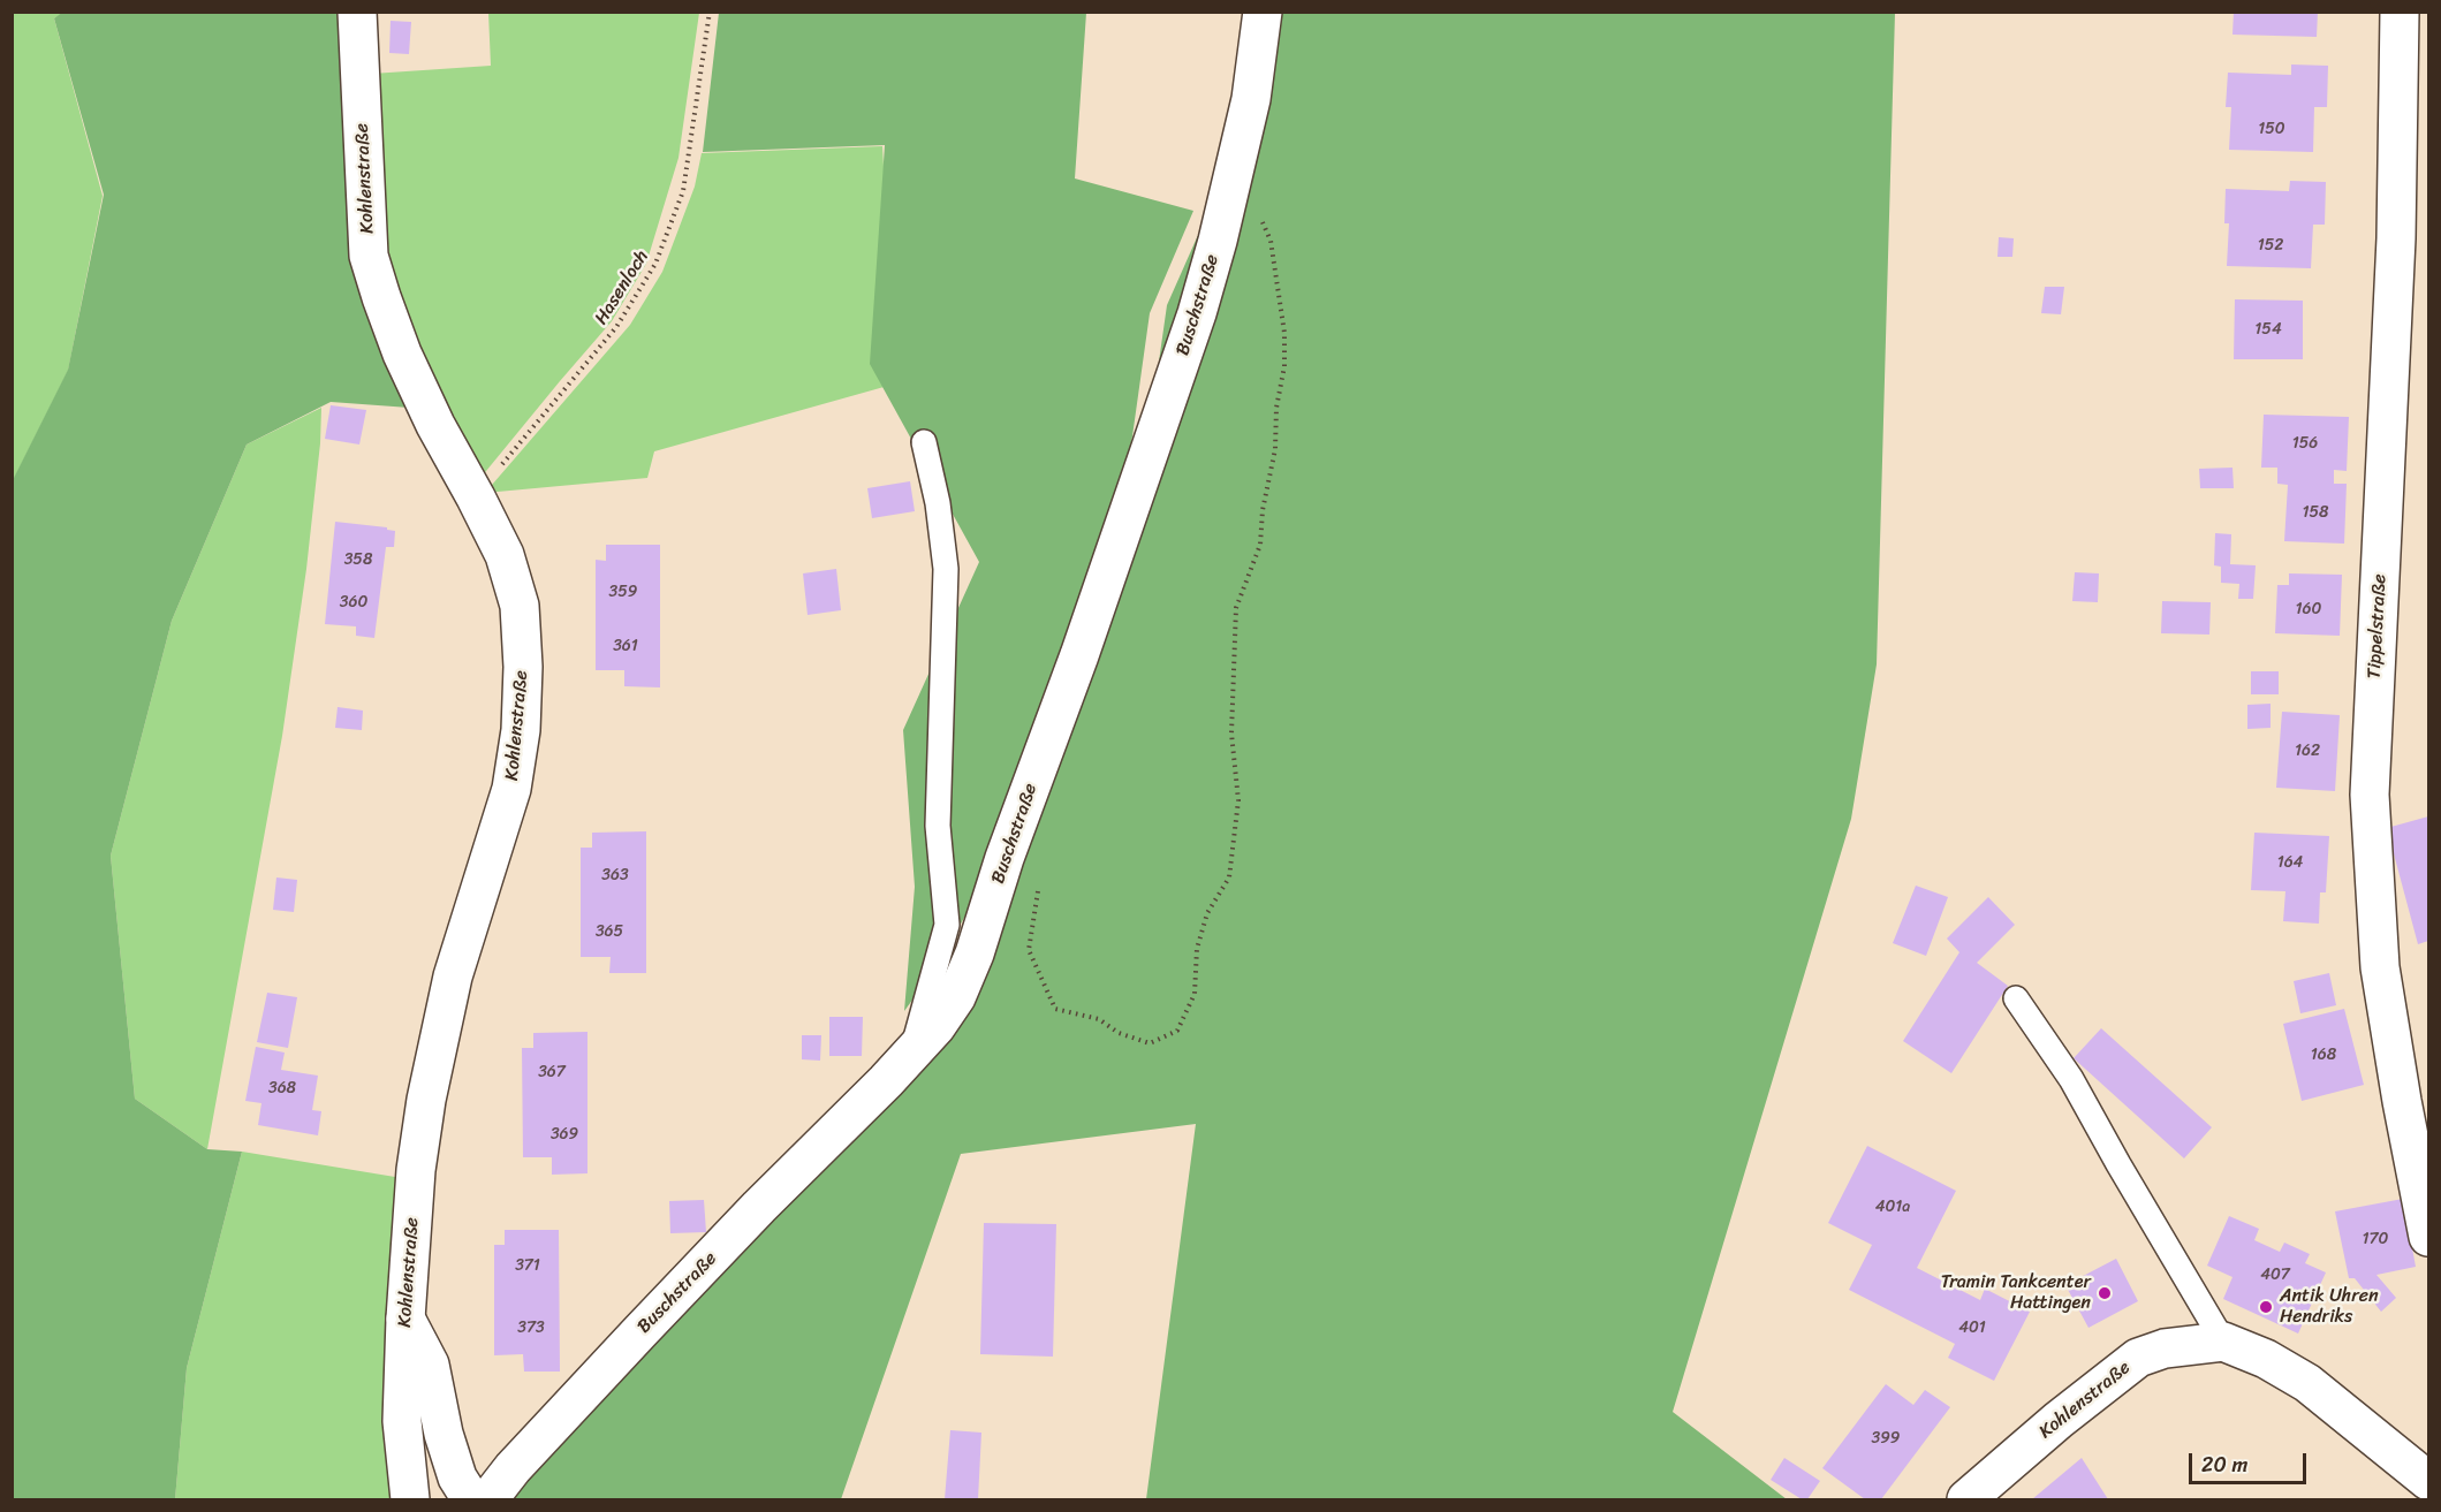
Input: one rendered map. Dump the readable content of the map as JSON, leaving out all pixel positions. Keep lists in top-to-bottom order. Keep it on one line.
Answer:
{"streets":{"street":["Kohlenstraße","Buschstraße","Tippelstraße"],"path":["Hasenloch"]},"crossings":[["Kohlenstraße","Hasenloch"]],"places":["Tramin Tankcenter Hattingen","Antik Uhren Hendriks"],"house_numbers":["150","152","154","156","158","358","359","360","160","361","162","164","363","365","168","367","368","369","401a","170","371","407","373","401","399"],"scale_bar":"20 m"}
